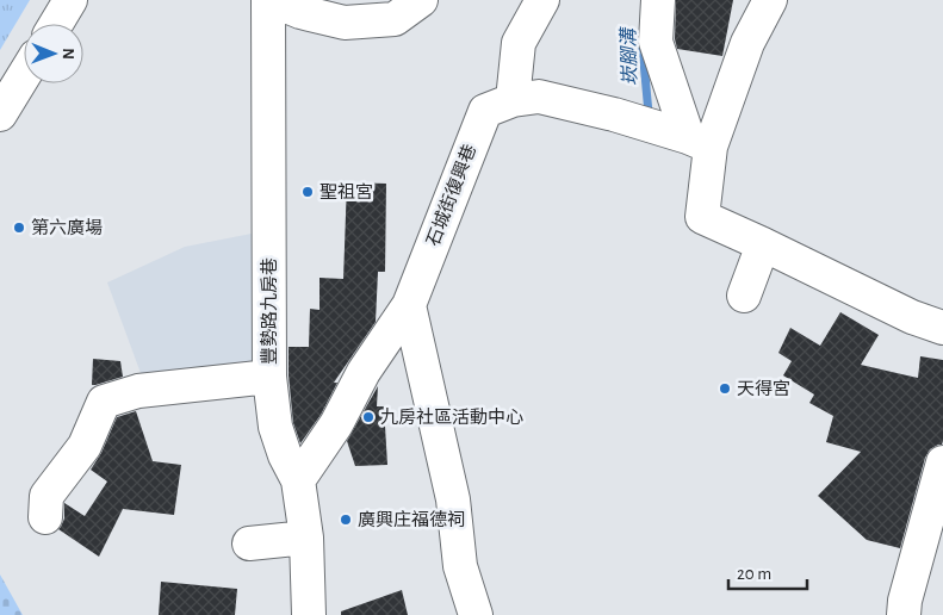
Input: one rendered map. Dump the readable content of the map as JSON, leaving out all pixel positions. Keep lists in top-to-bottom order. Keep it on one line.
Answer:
{"streets":{"street":["石城街復興巷","豐勢路九房巷"]},"crossings":[["石城街復興巷","豐勢路九房巷"]],"water":["崁腳溝"],"places":["聖祖宮","第六廣場","天得宮","九房社區活動中心","廣興庄福德祠"],"scale_bar":"20 m","north":"right"}
